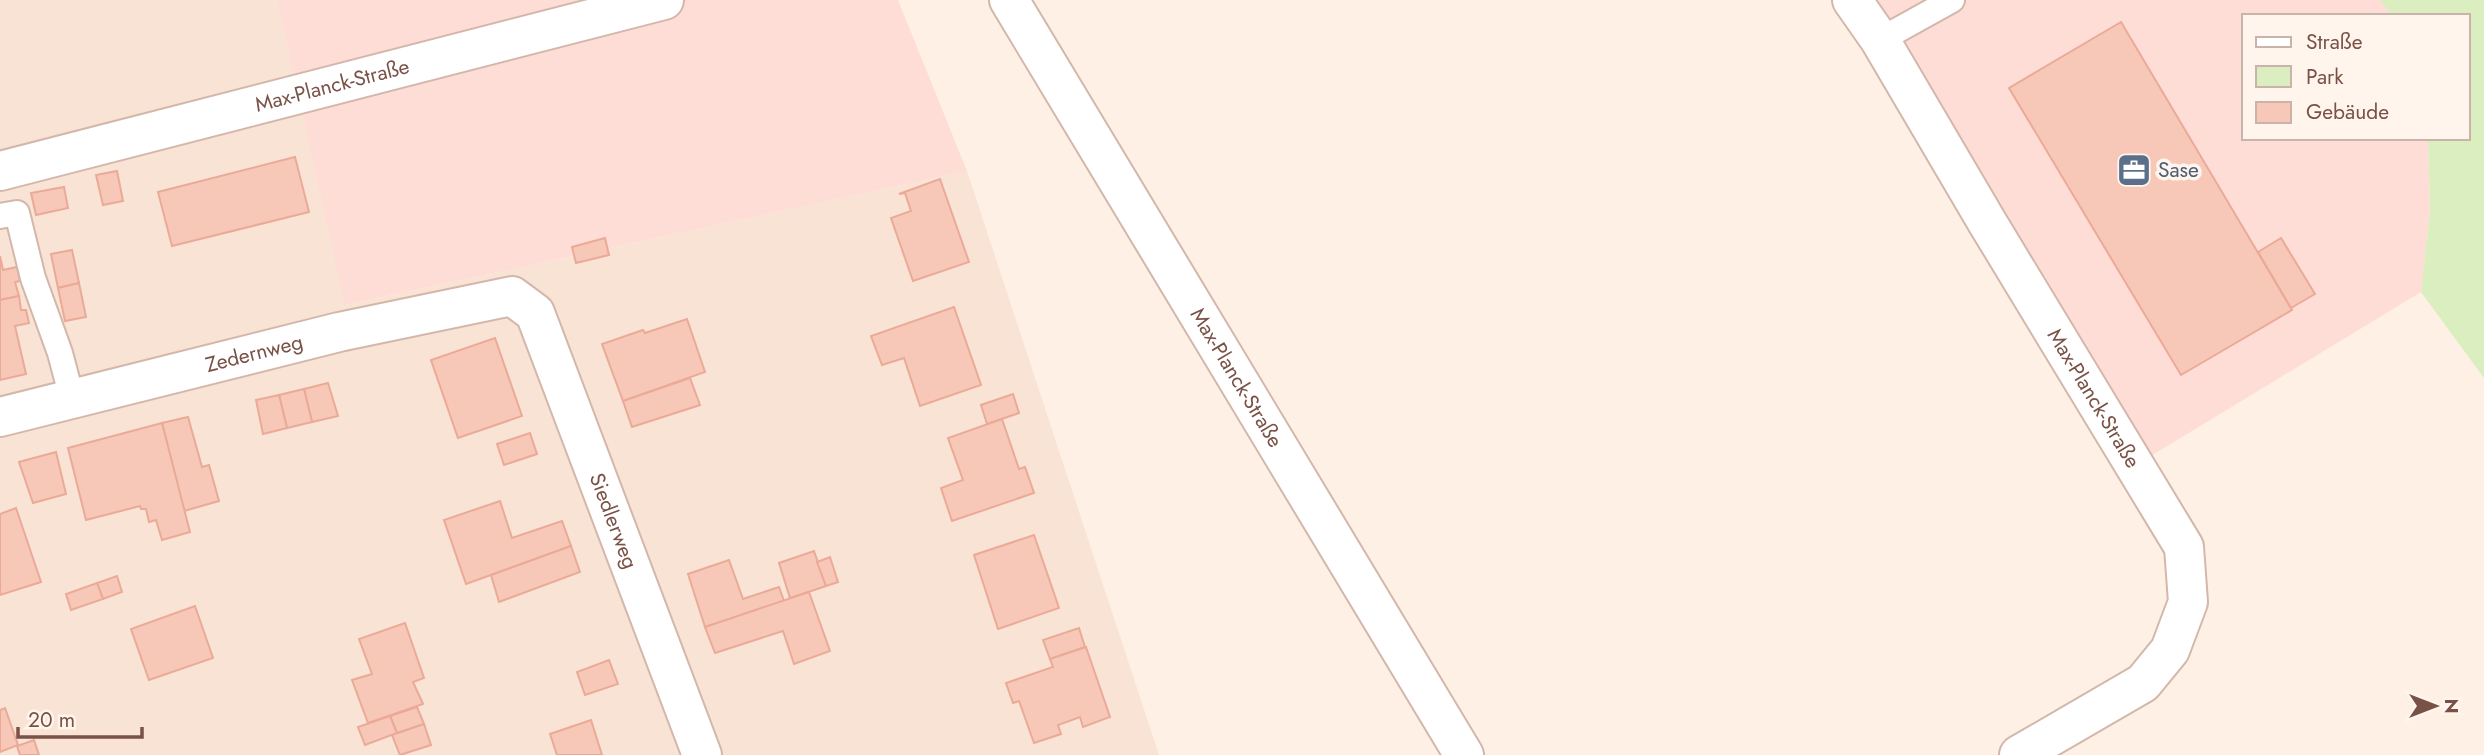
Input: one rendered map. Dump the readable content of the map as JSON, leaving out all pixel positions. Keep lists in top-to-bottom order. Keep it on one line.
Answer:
{"streets":{"street":["Max-Planck-Straße","Zedernweg","Siedlerweg"]},"crossings":[["Zedernweg","Siedlerweg"]],"places":{"office":["Sase"]},"legend":["Straße","Park","Gebäude"],"scale_bar":"20 m","north":"right"}
